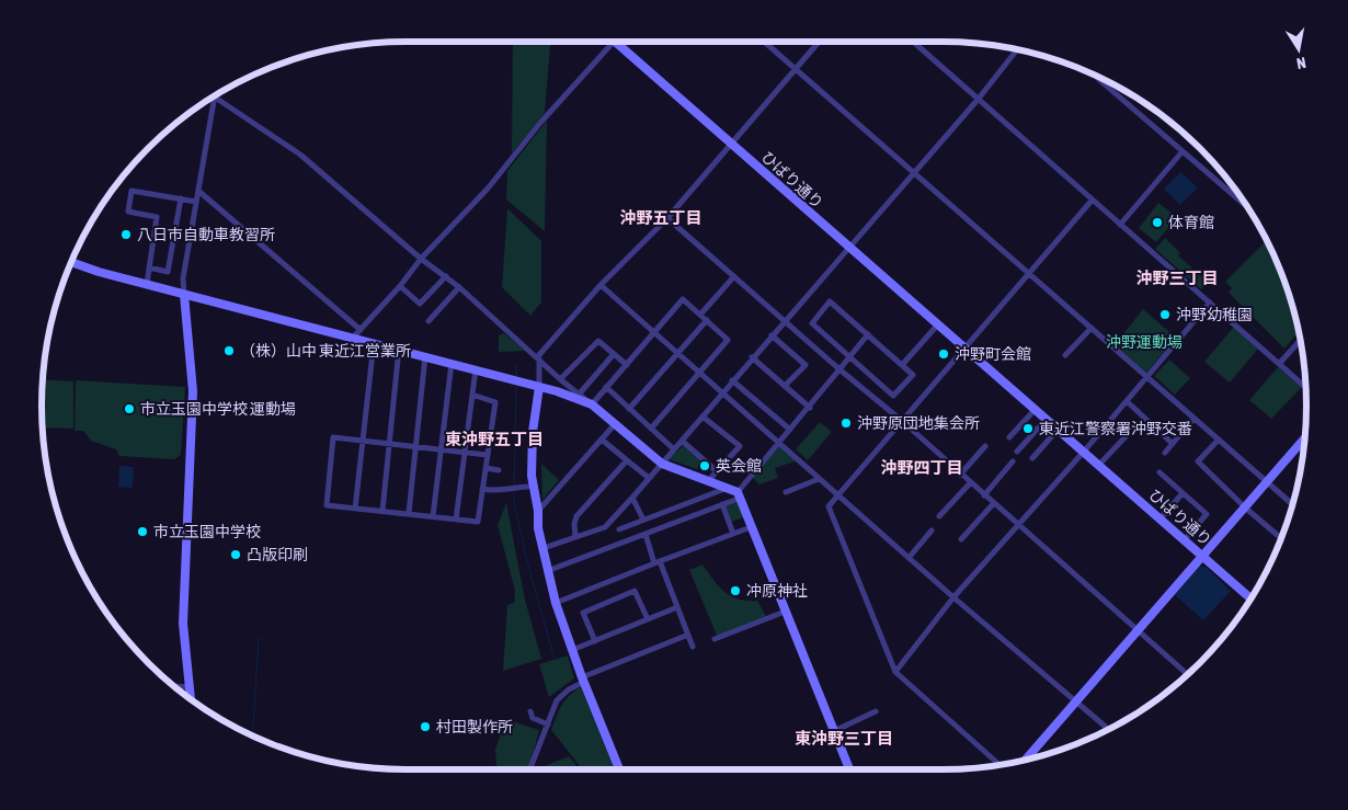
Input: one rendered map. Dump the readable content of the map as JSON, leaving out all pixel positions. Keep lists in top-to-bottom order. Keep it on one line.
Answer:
{"streets":{"street":["ひばり通り"]},"districts":["沖野五丁目","沖野三丁目","東沖野五丁目","沖野四丁目","東沖野三丁目"],"parks":["沖野運動場"],"places":["体育館","八日市自動車教習所","沖野幼稚園","（株）山中 東近江営業所","沖野町会館","市立玉園中学校 運動場","沖野原団地集会所","東近江警察署沖野交番","英会館","市立玉園中学校","凸版印刷","冲原神社","村田製作所"],"north":"bottom"}
